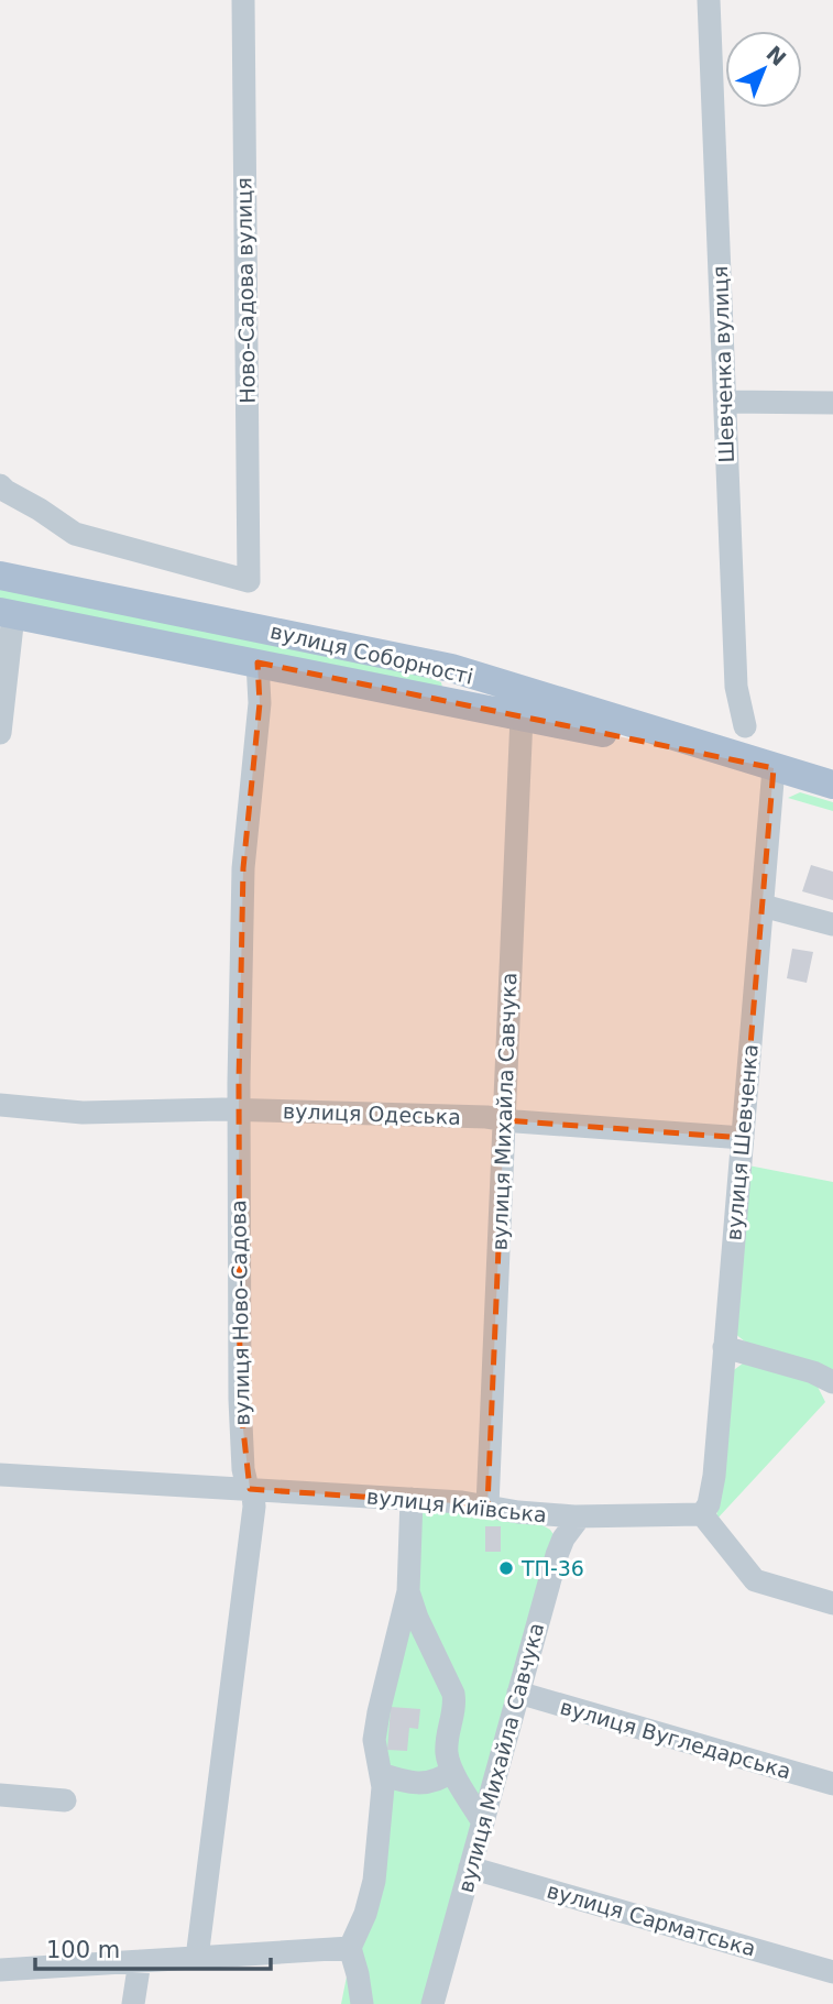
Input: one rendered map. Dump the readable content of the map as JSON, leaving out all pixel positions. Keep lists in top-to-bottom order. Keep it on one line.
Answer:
{"streets":{"main road":["вулиця Соборності"],"street":["Ново-Садова вулиця","Шевченка вулиця","вулиця Михайла Савчука","вулиця Одеська","вулиця Шевченка","вулиця Ново-Садова","вулиця Київська","вулиця Вугледарська","вулиця Сарматська"]},"crossings":[["вулиця Соборності","вулиця Михайла Савчука"],["вулиця Соборності","вулиця Шевченка"],["вулиця Соборності","вулиця Ново-Садова"],["вулиця Михайла Савчука","вулиця Одеська"],["вулиця Михайла Савчука","вулиця Київська"],["вулиця Михайла Савчука","вулиця Вугледарська"],["вулиця Михайла Савчука","вулиця Сарматська"],["вулиця Одеська","вулиця Шевченка"],["вулиця Одеська","вулиця Ново-Садова"],["вулиця Шевченка","вулиця Київська"],["вулиця Ново-Садова","вулиця Київська"]],"places":["ТП-36"],"scale_bar":"100 m","north":"top right"}
